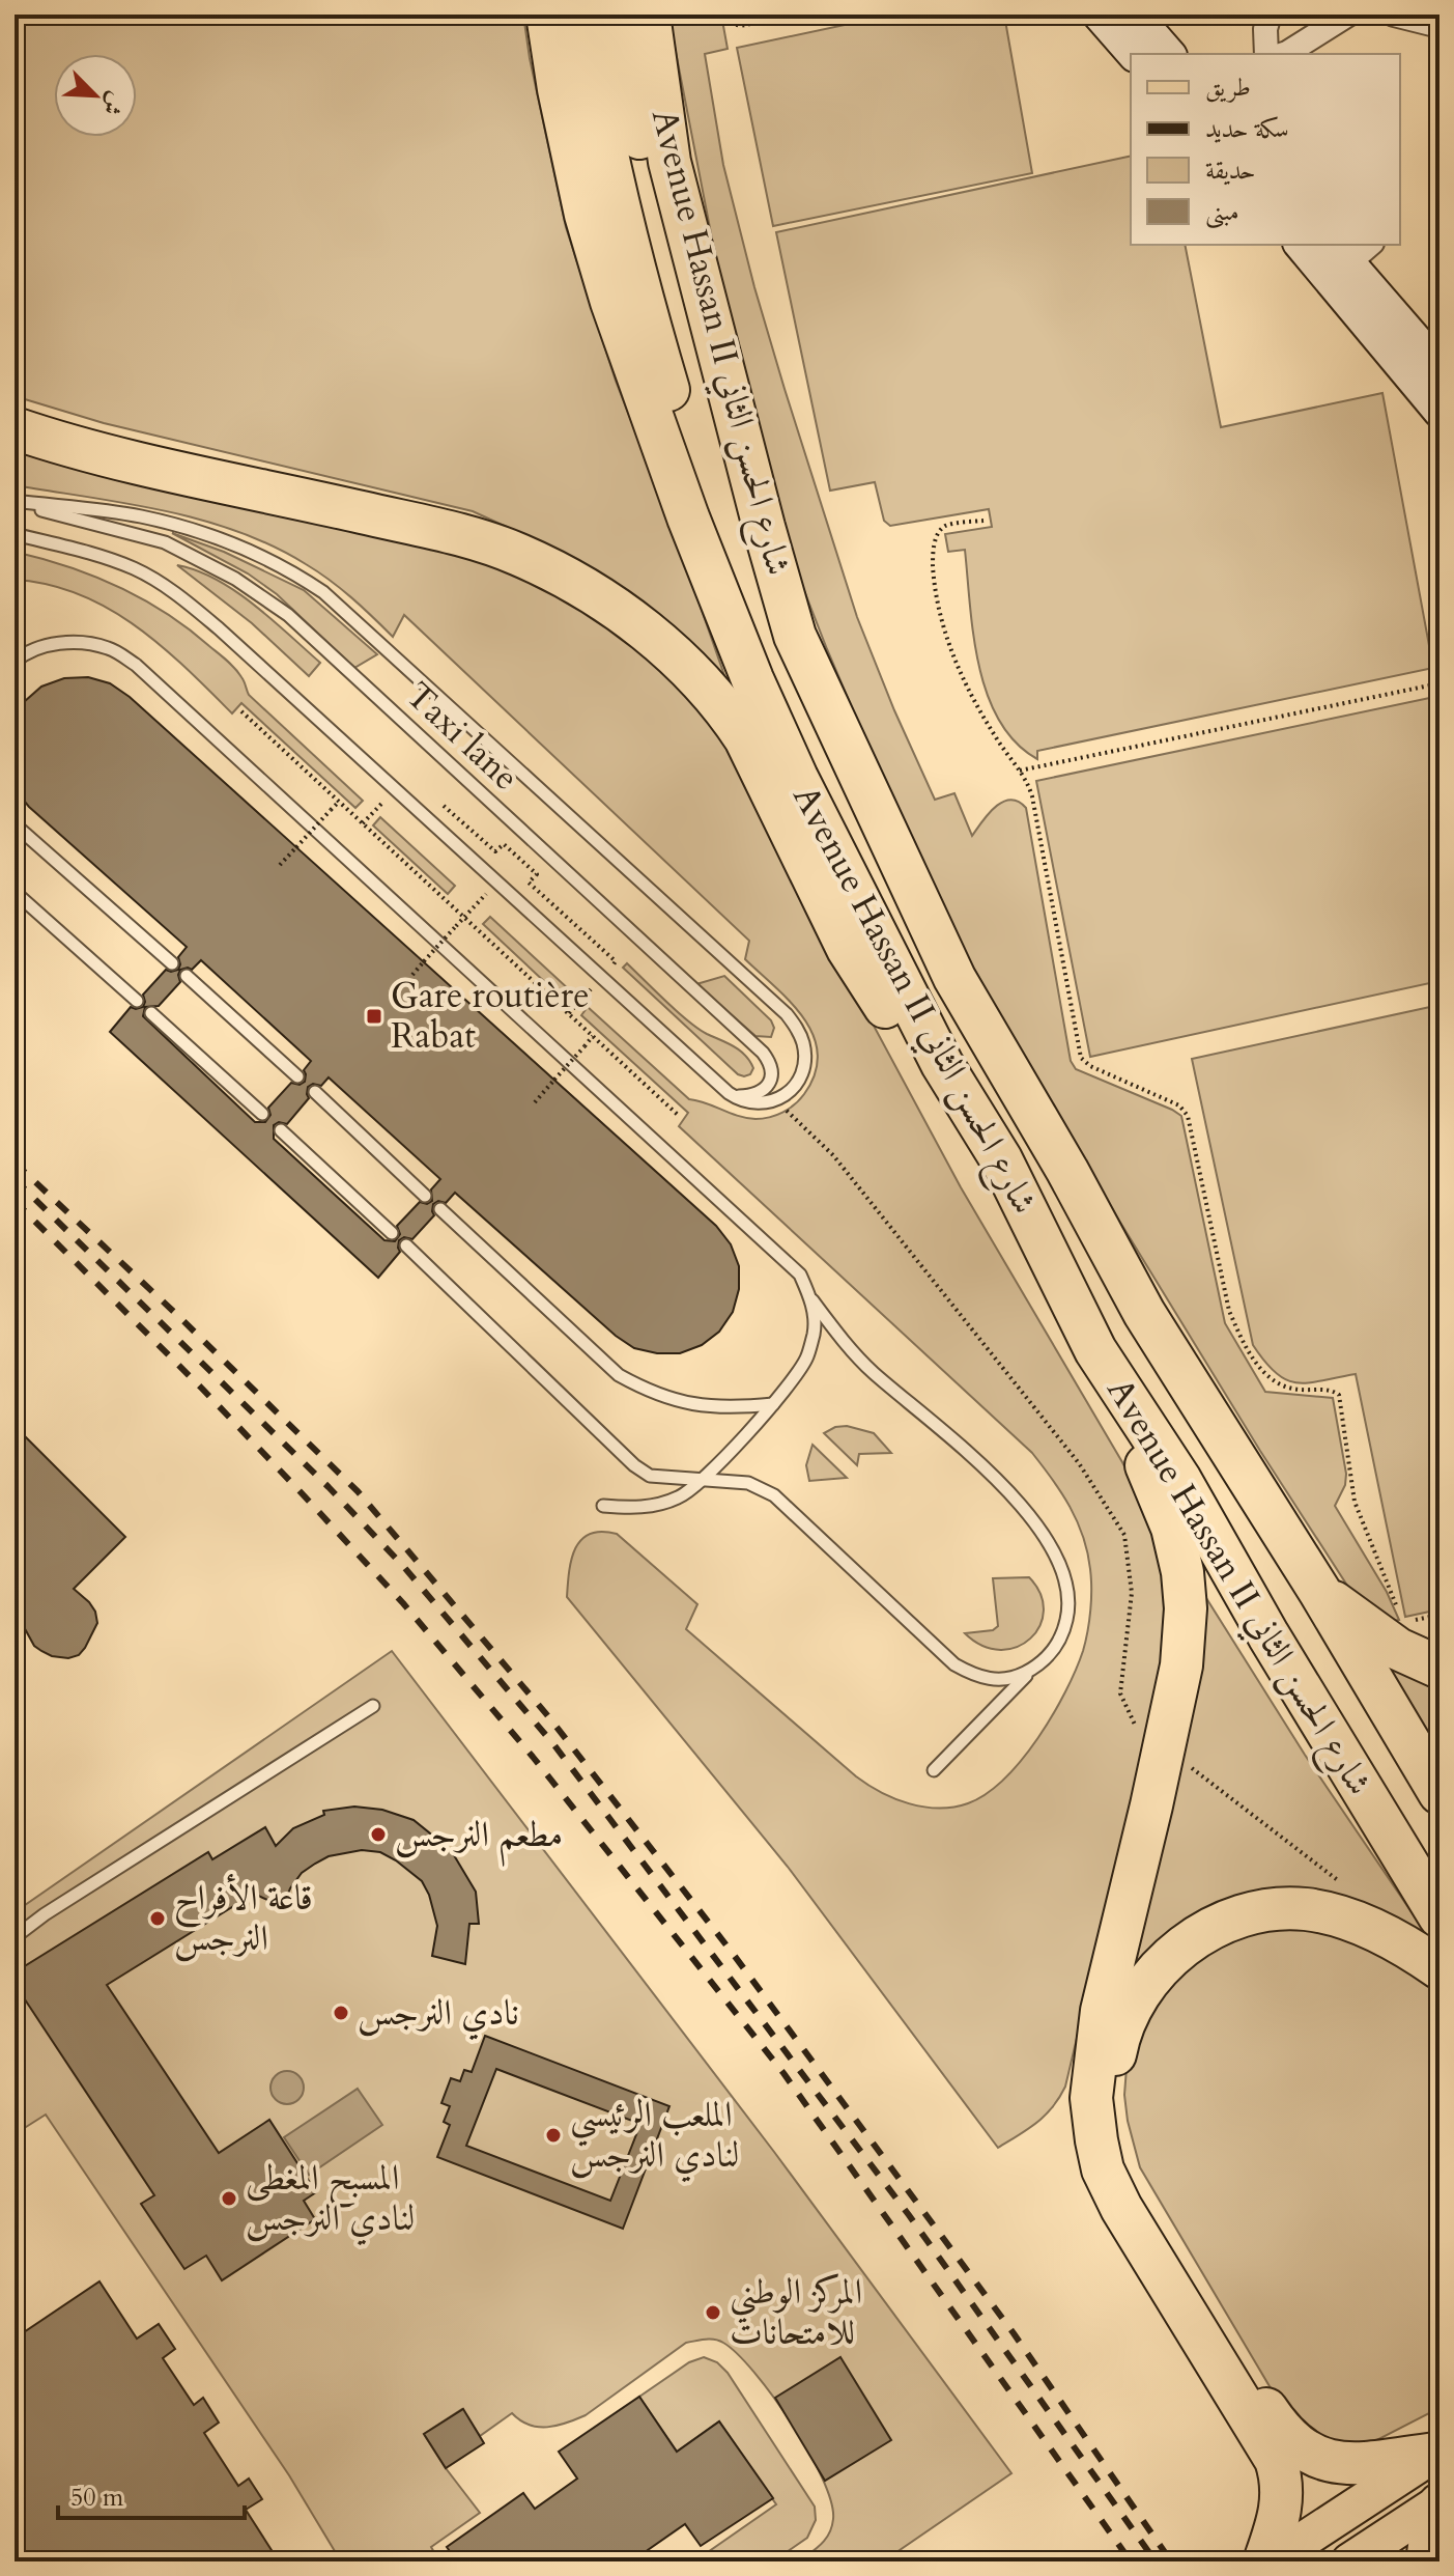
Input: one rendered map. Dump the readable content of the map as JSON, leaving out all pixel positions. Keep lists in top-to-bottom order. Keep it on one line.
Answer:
{"streets":{"highway":["Avenue Hassan II شارع الحسن الثاني"],"lane":["Taxi lane"]},"places":{"transit":["Gare routière Rabat"],"other":["مطعم النرجس","قاعة الأفراح النرجس","نادي النرجس","الملعب الرئيسي لنادي النرجس","المسبح المغطى لنادي النرجس","المركز الوطني للامتحانات"]},"legend":["طريق","سكة حديد","حديقة","مبنى"],"scale_bar":"50 m","north":"bottom right"}
